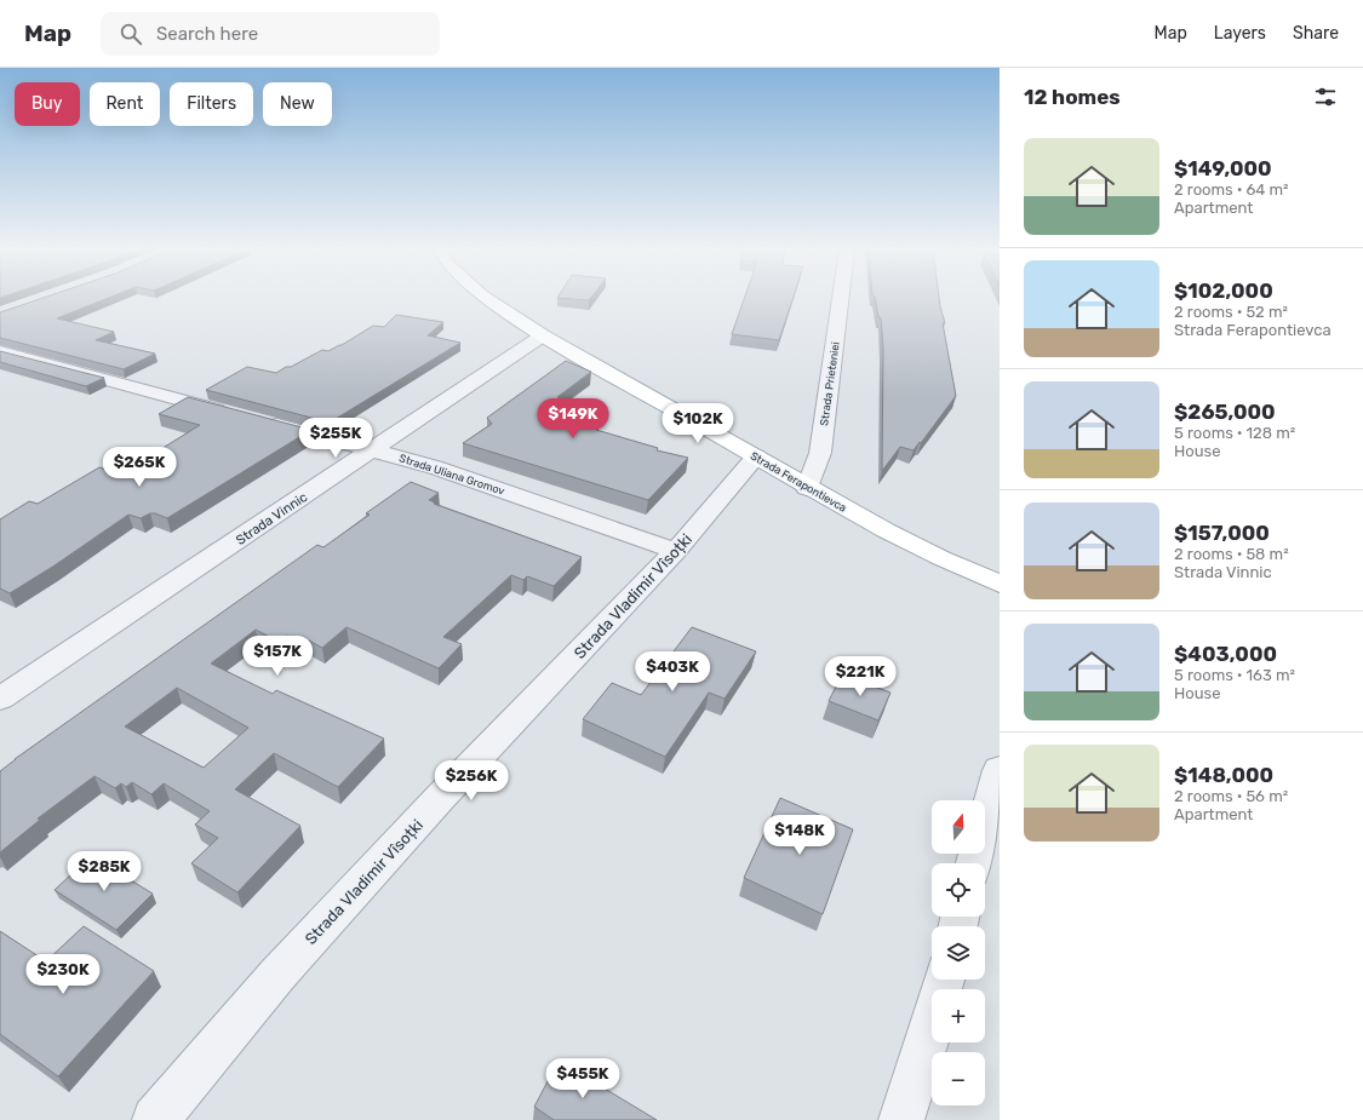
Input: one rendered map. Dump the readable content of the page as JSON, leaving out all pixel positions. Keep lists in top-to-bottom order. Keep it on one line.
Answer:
{"streets":{"main road":["Strada Ferapontievca"],"street":["Strada Prieteniei","Strada Uliana Gromov","Strada Vinnic","Strada Vladimir Vîsoțki"]},"crossings":[["Strada Prieteniei","Strada Ferapontievca"],["Strada Uliana Gromov","Strada Vinnic"],["Strada Uliana Gromov","Strada Vladimir Vîsoțki"],["Strada Ferapontievca","Strada Vinnic"],["Strada Ferapontievca","Strada Vladimir Vîsoțki"]],"north":"top","page":{"header":"Map","search":"Search here","nav":["Map","Layers","Share"],"heading":"12 homes","chip":["Buy","Rent","Filters","New"],"list":[{"name":"$149,000","note":"2 rooms · 64 m² · Apartment"},{"name":"$102,000","note":"2 rooms · 52 m² · Strada Ferapontievca"},{"name":"$265,000","note":"5 rooms · 128 m² · House"},{"name":"$157,000","note":"2 rooms · 58 m² · Strada Vinnic"},{"name":"$403,000","note":"5 rooms · 163 m² · House"},{"name":"$148,000","note":"2 rooms · 56 m² · Apartment"}],"price":["$149K","$102K","$255K","$265K","$157K","$403K","$221K","$256K","$148K","$285K","$230K","$455K"],"map_buttons":["+","−"]}}
